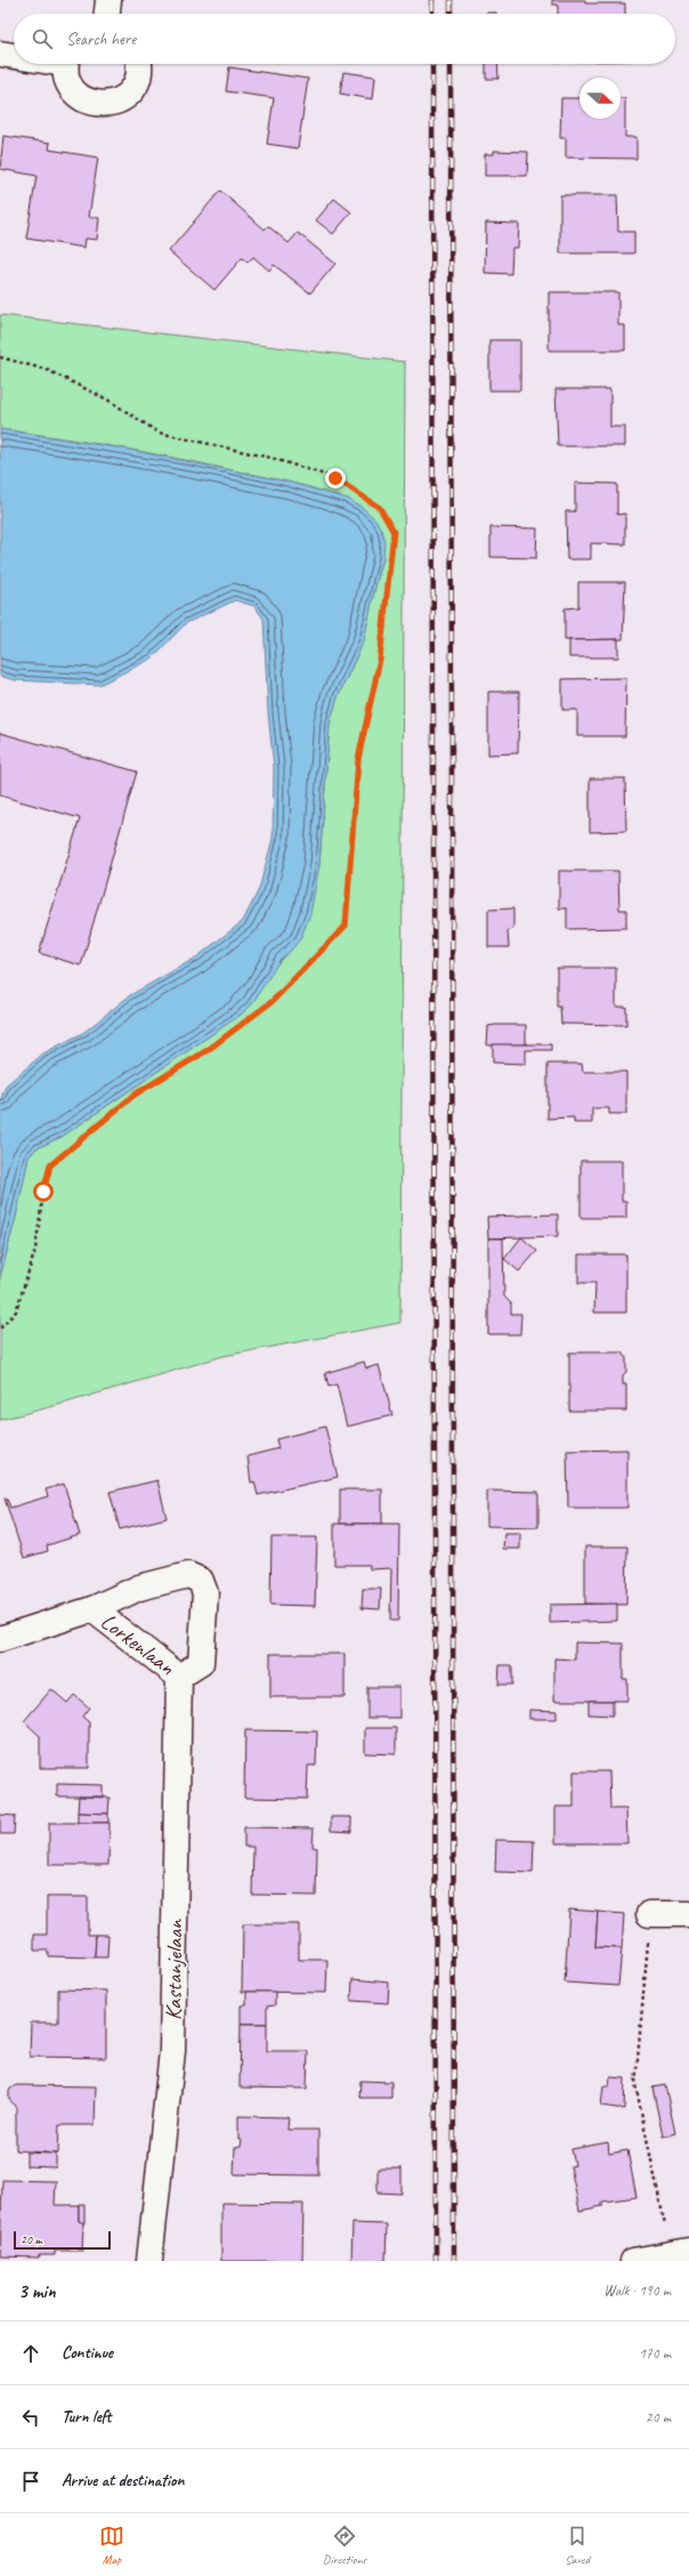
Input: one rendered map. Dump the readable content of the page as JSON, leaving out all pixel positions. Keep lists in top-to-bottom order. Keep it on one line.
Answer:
{"streets":{"street":["Lorkenlaan","Kastanjelaan"]},"crossings":[["Lorkenlaan","Kastanjelaan"]],"scale_bar":"20 m","north":"right","page":{"search":"Search here","scale":"20 m","heading":["3 min","Walk · 190 m"],"list":[["Continue","170 m"],["Turn left","20 m"],"Arrive at destination"],"nav":["Map","Directions","Saved"]}}
